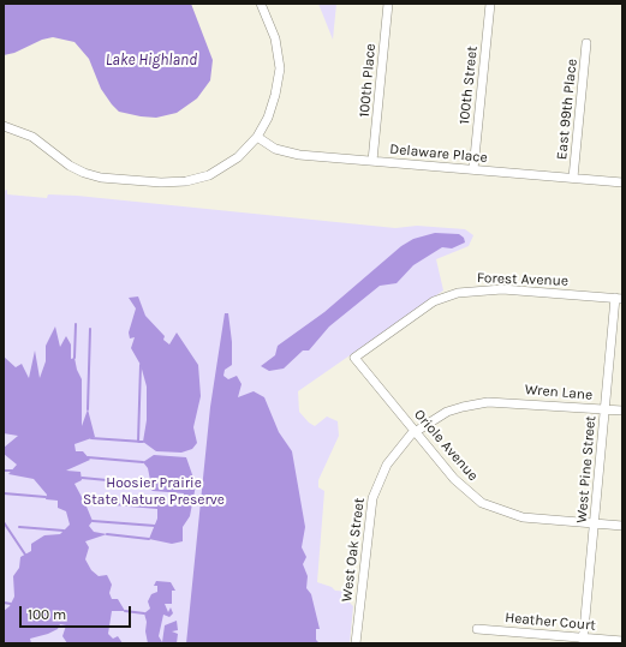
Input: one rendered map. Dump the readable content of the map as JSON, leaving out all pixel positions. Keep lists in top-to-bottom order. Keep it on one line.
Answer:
{"streets":{"street":["100th Place","100th Street","East 99th Place","Delaware Place","Forest Avenue","Wren Lane","Oriole Avenue","West Pine Street","West Oak Street","Heather Court"]},"crossings":[["100th Place","Delaware Place"],["100th Street","Delaware Place"],["East 99th Place","Delaware Place"],["Forest Avenue","Oriole Avenue"],["Forest Avenue","West Pine Street"],["Wren Lane","West Pine Street"],["Wren Lane","West Oak Street"],["Oriole Avenue","West Pine Street"],["Oriole Avenue","West Oak Street"],["West Pine Street","Heather Court"]],"water":["Lake Highland"],"parks":["Hoosier Prairie State Nature Preserve"],"scale_bar":"100 m"}
